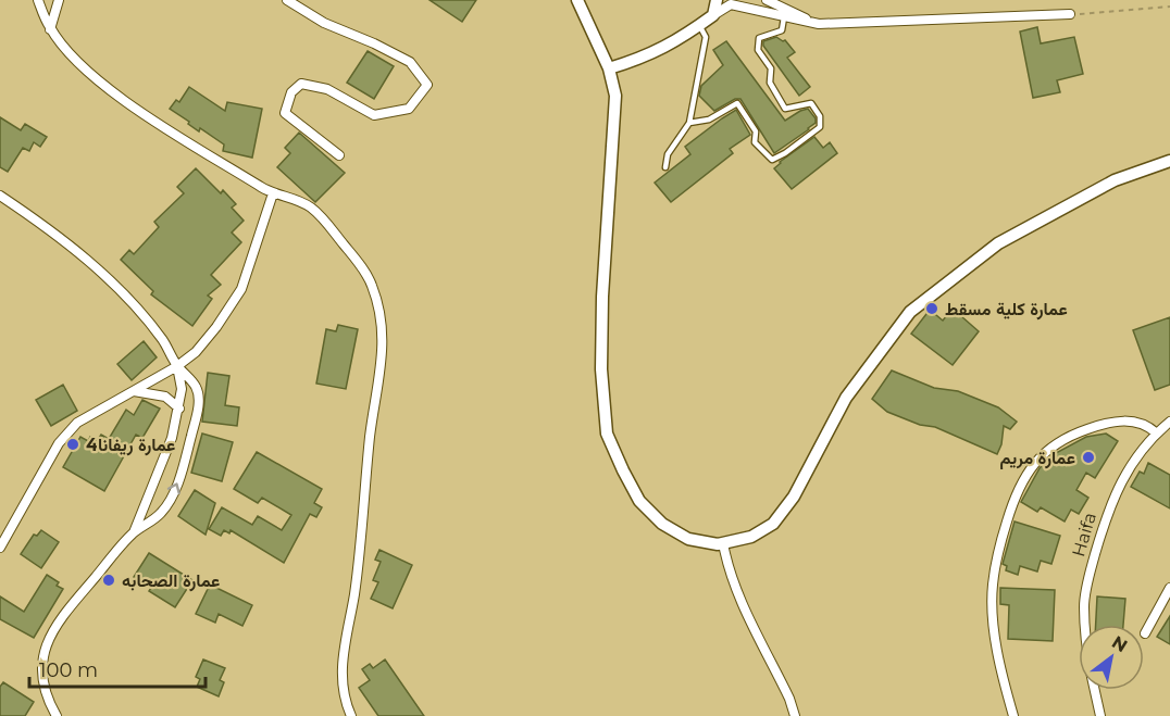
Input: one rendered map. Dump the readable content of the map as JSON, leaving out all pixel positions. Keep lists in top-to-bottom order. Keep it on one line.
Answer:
{"streets":{"street":["Haifa"]},"places":["عمارة كلية مسقط","عمارة ريفانا4","عمارة مريم","عمارة الصحابه"],"scale_bar":"100 m","north":"top right"}
